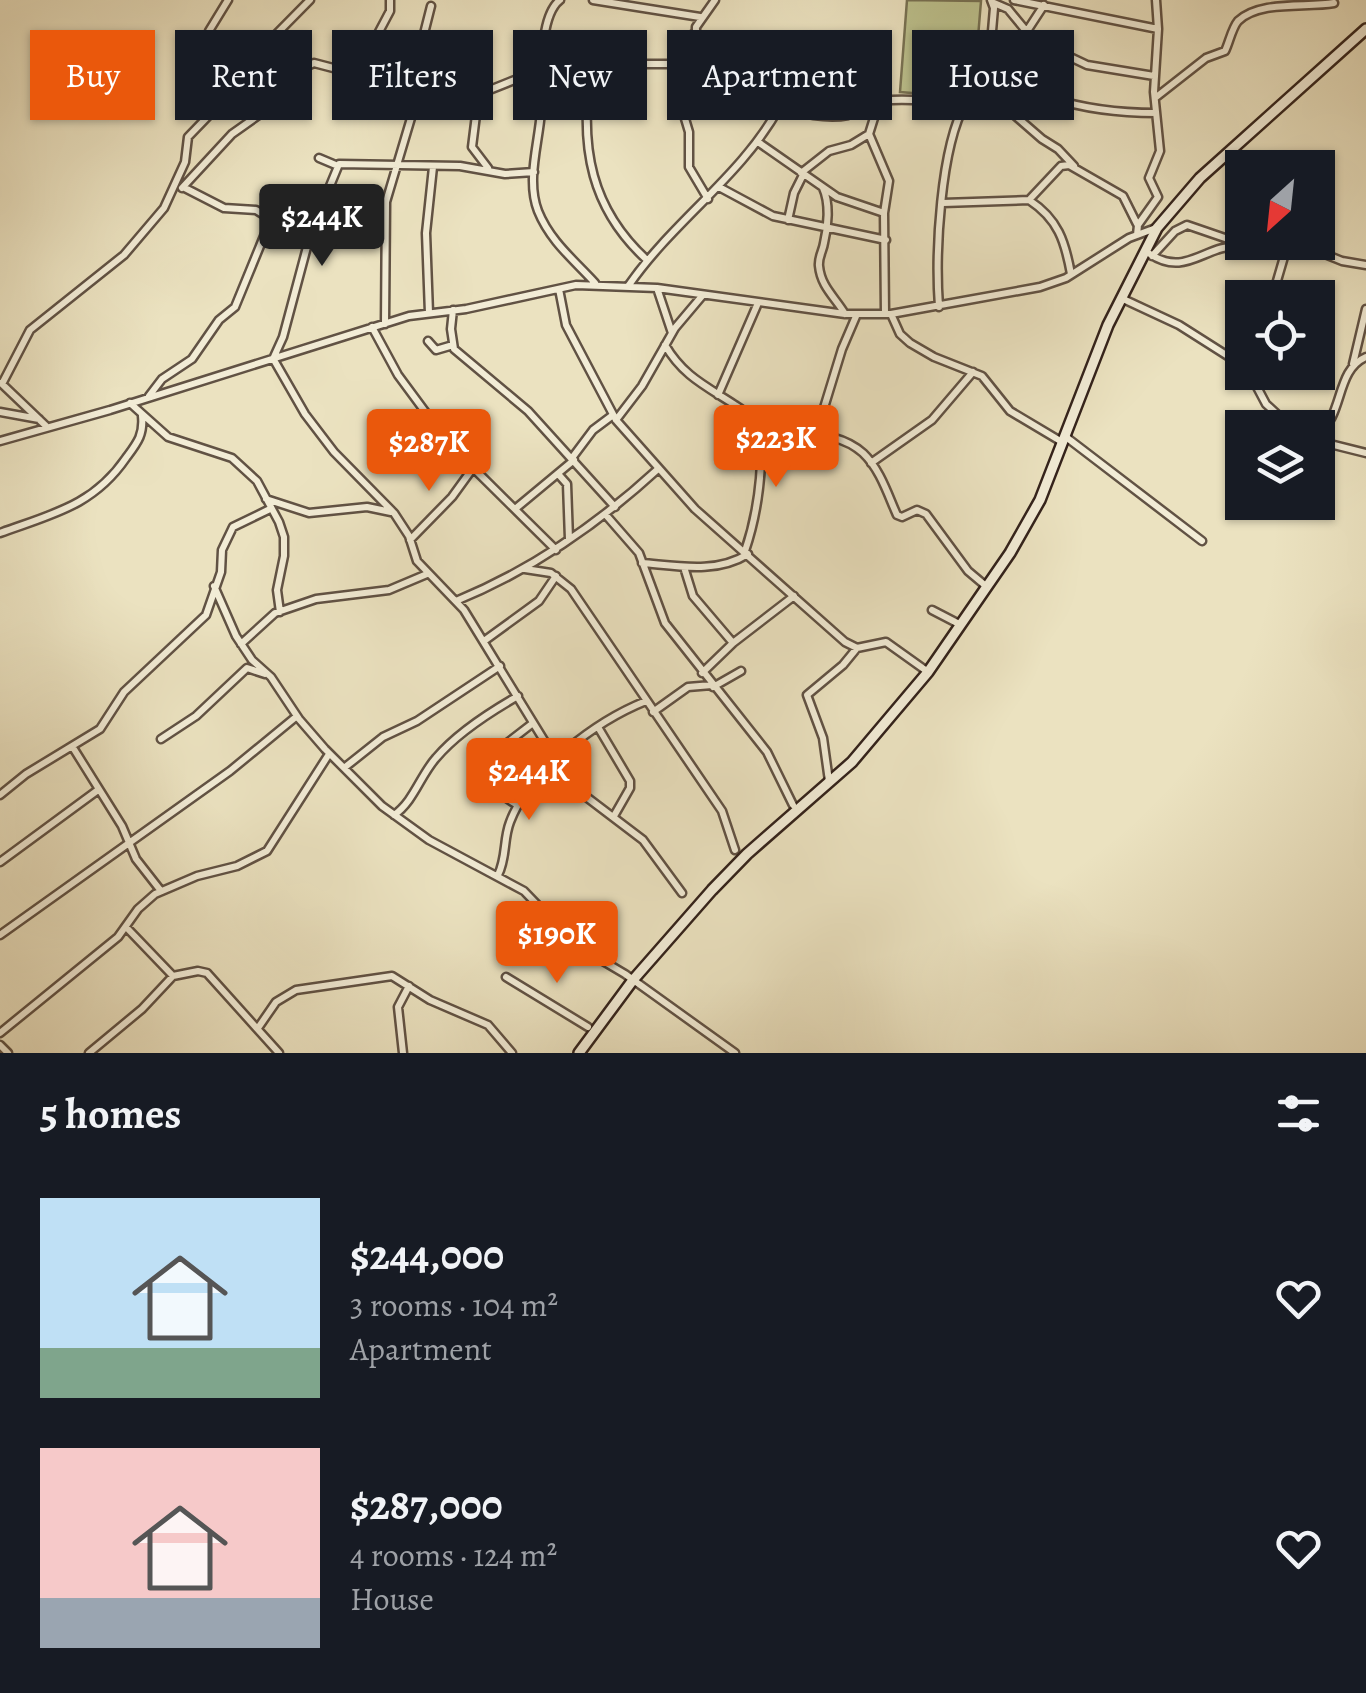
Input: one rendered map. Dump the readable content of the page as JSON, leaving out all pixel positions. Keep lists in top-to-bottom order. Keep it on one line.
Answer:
{"north":"bottom left","page":{"chip":["Buy","Rent","Filters","New","Apartment","House"],"price":["$244K","$223K","$287K","$244K","$190K"],"heading":"5 homes","list":[{"name":"$244,000","note":"3 rooms · 104 m² · Apartment"},{"name":"$287,000","note":"4 rooms · 124 m² · House"}]}}
